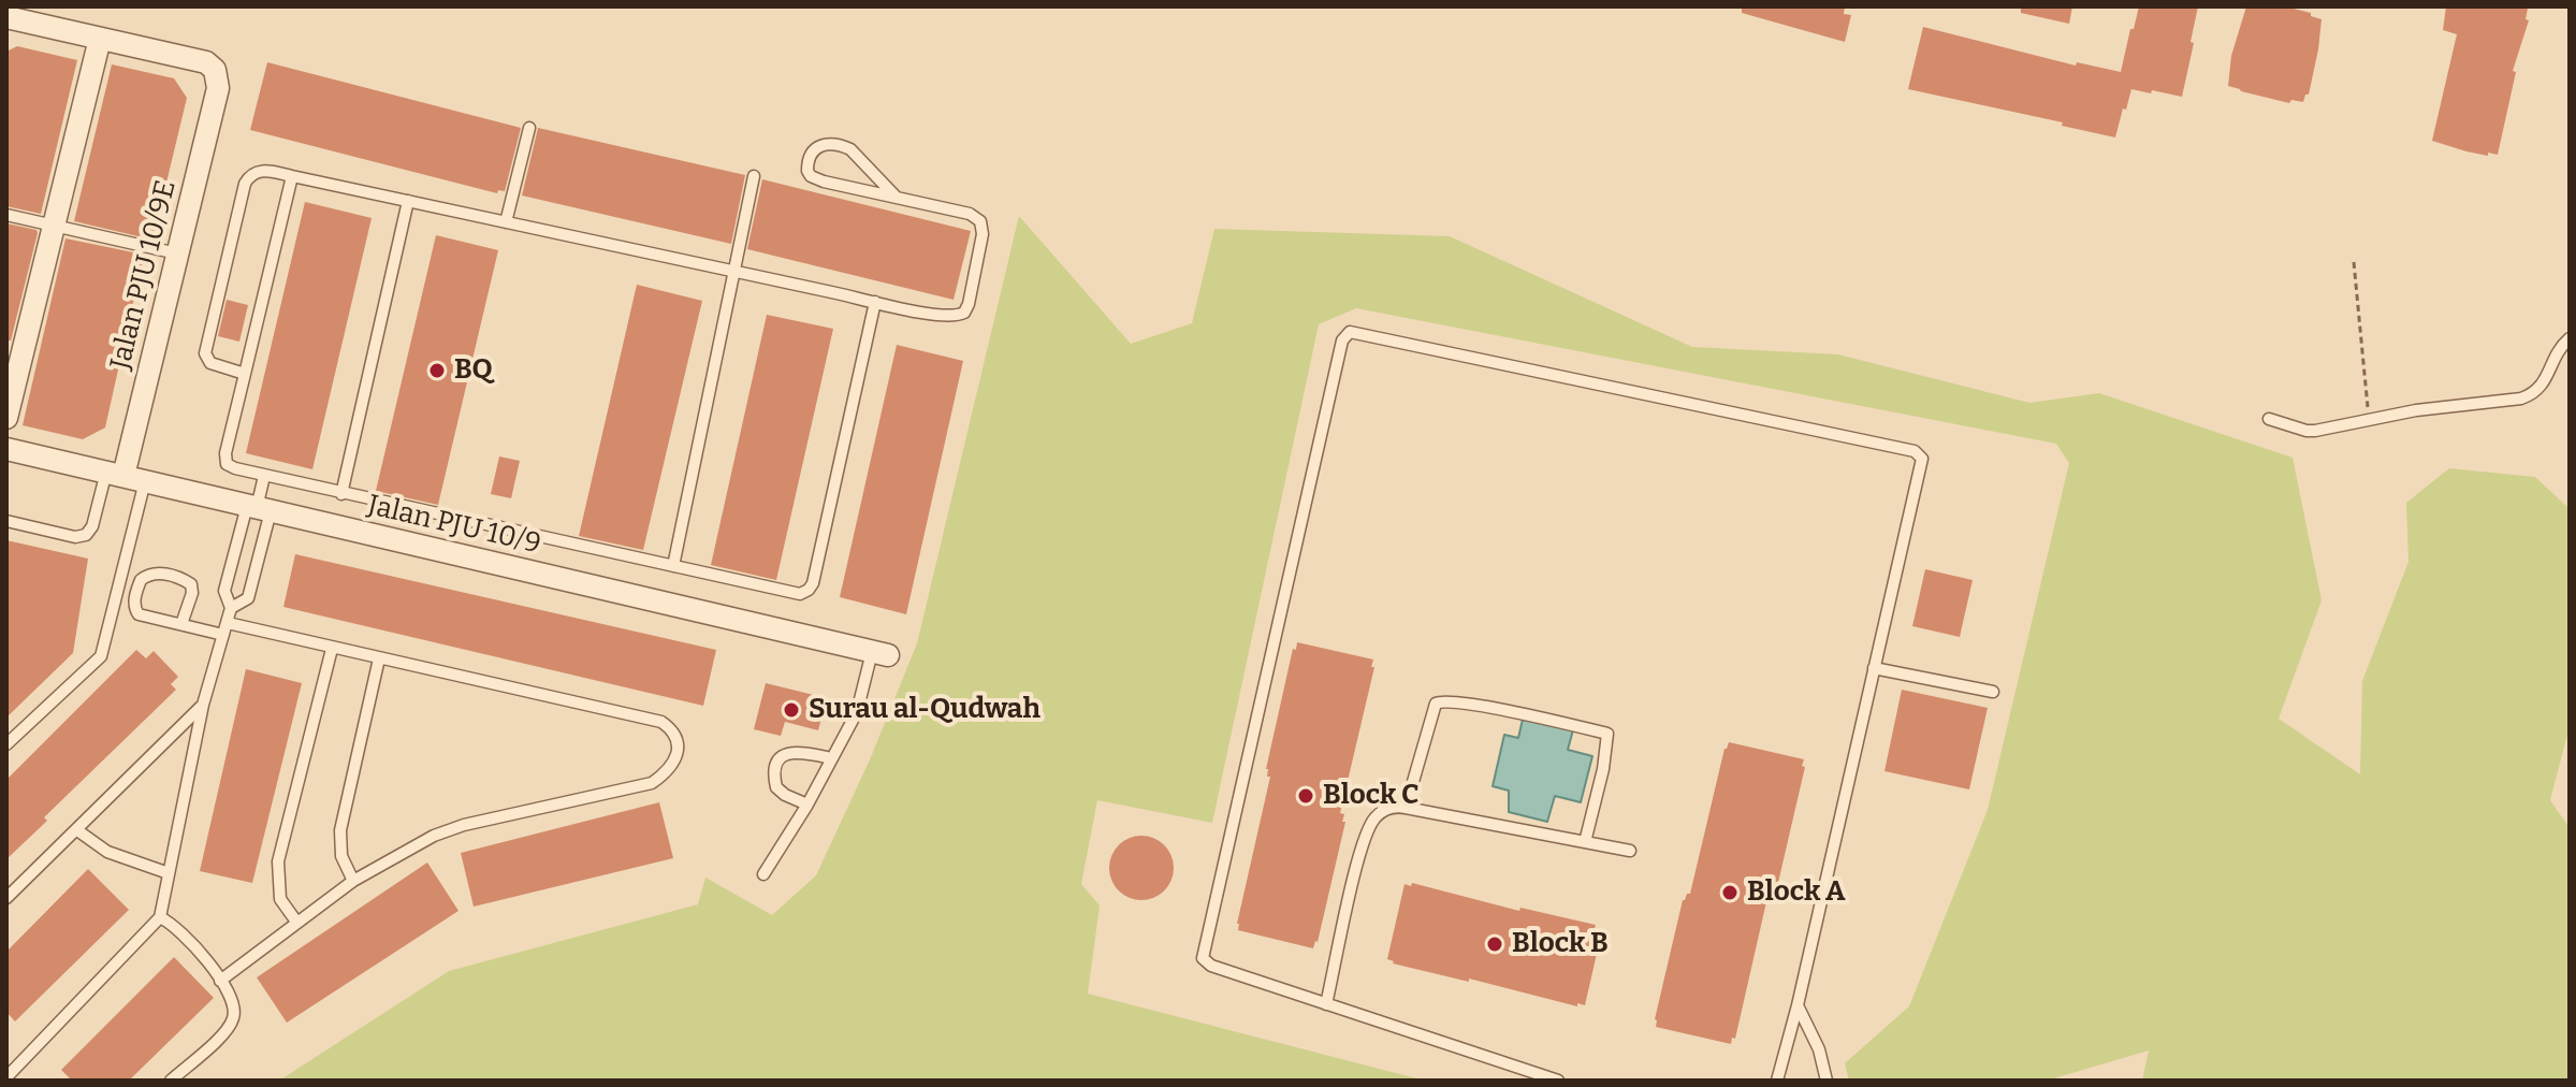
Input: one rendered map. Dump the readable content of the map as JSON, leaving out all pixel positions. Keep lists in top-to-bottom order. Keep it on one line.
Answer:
{"streets":{"street":["Jalan PJU 10/9E","Jalan PJU 10/9"]},"crossings":[["Jalan PJU 10/9E","Jalan PJU 10/9"]],"places":["BQ","Surau al-Qudwah","Block C","Block A","Block B"]}
